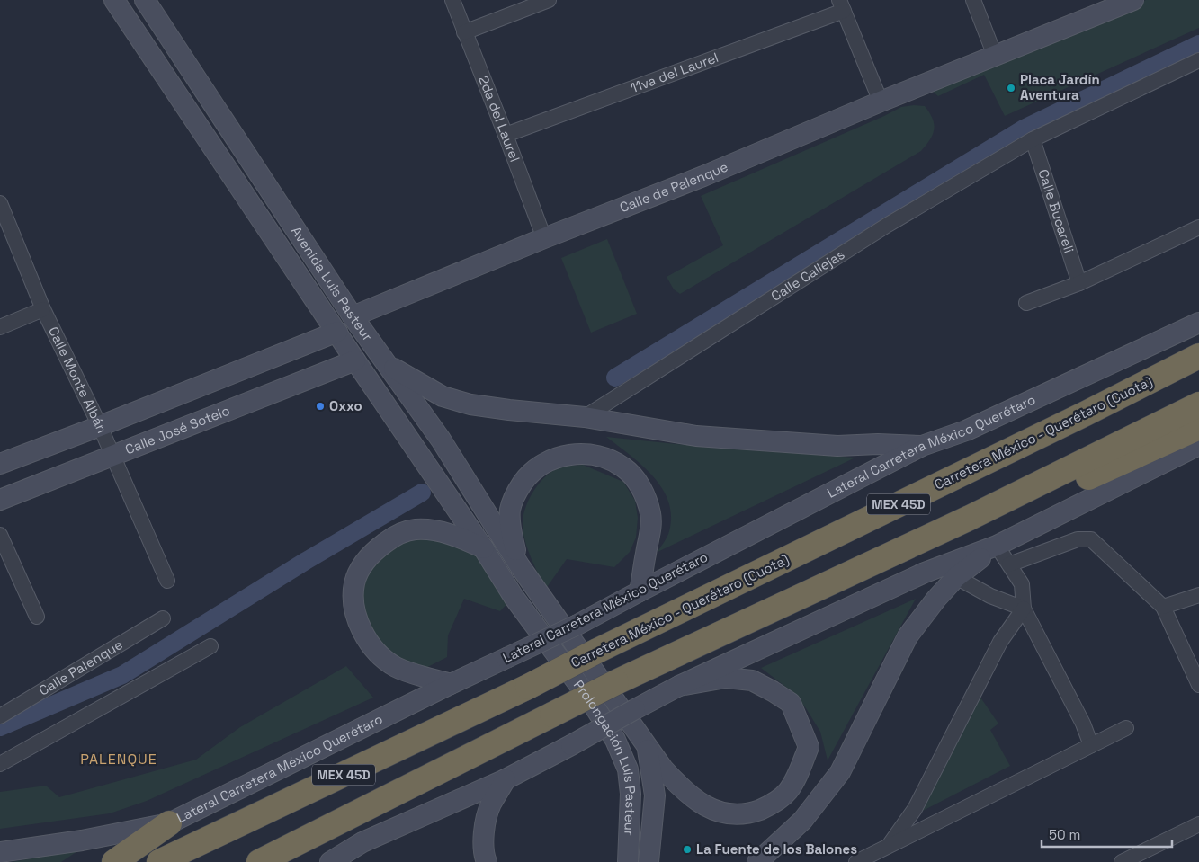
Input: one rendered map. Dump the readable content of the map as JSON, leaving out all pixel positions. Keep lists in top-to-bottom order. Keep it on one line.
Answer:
{"streets":{"highway":["Carretera México - Querétaro (Cuota)","MEX 45D"],"main road":["Calle de Palenque","Avenida Luis Pasteur","Calle José Sotelo","Lateral Carretera México Querétaro","Prolongación Luis Pasteur"],"street":["11va del Laurel","2da del Laurel","Calle Bucareli","Calle Callejas","Calle Monte Albán","Calle Palenque"]},"crossings":[["11va del Laurel","2da del Laurel"],["2da del Laurel","Calle de Palenque"],["Calle de Palenque","Avenida Luis Pasteur"],["Calle Bucareli","Calle Callejas"],["Avenida Luis Pasteur","Calle José Sotelo"],["Avenida Luis Pasteur","Prolongación Luis Pasteur"],["Calle Monte Albán","Calle José Sotelo"]],"districts":["PALENQUE"],"places":["Placa Jardín Aventura","Oxxo","La Fuente de los Balones"],"scale_bar":"50 m"}
